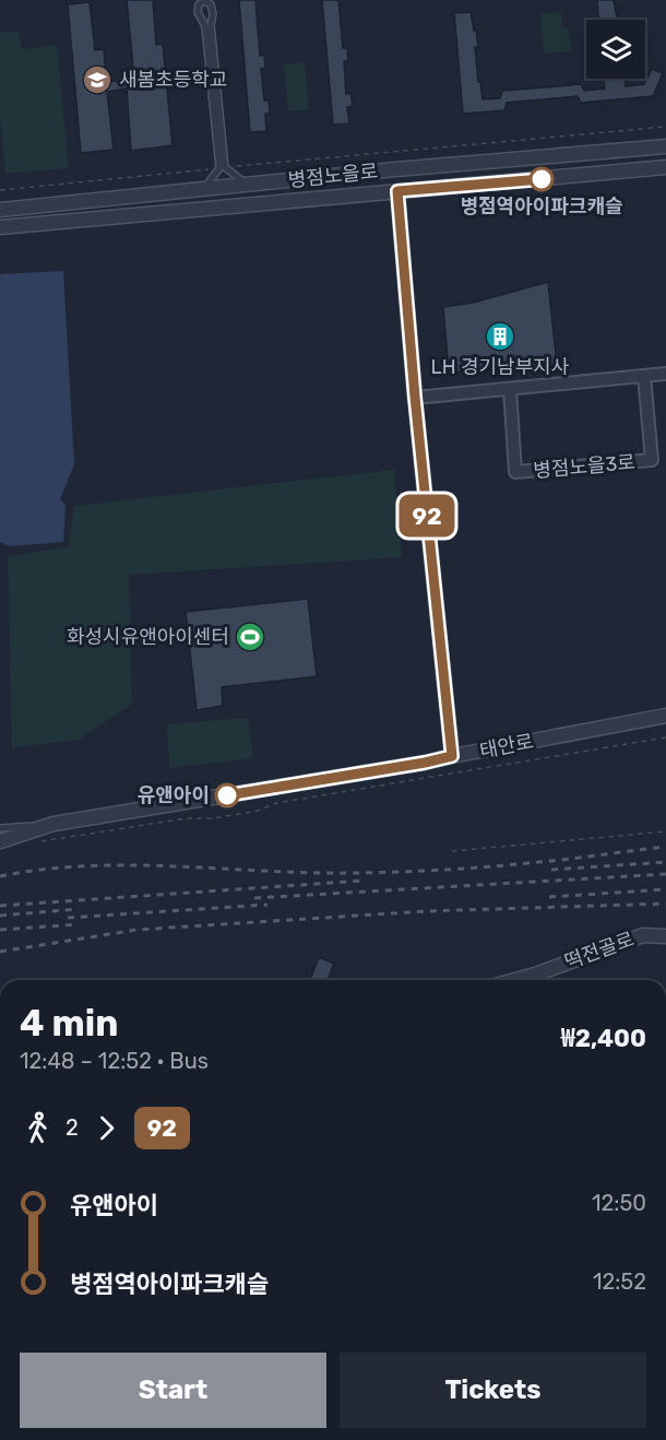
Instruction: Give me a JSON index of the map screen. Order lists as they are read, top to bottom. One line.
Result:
{"streets":{"street":["병점노을로","병점노을3로","태안로","떡전골로"]},"places":{"school or university":["새봄초등학교"],"other":["병점역아이파크캐슬","유앤아이"],"building":["LH 경기남부지사"],"sports":["화성시유앤아이센터"]},"lines":["bus line 92"],"page":{"on_map":"92","heading":["4 min","12:48 – 12:52 · Bus","₩2,400"],"legs":["2","92"],"list":[{"name":"유앤아이","value":"12:50"},{"name":"병점역아이파크캐슬","value":"12:52"}],"buttons":["Start","Tickets"]}}
